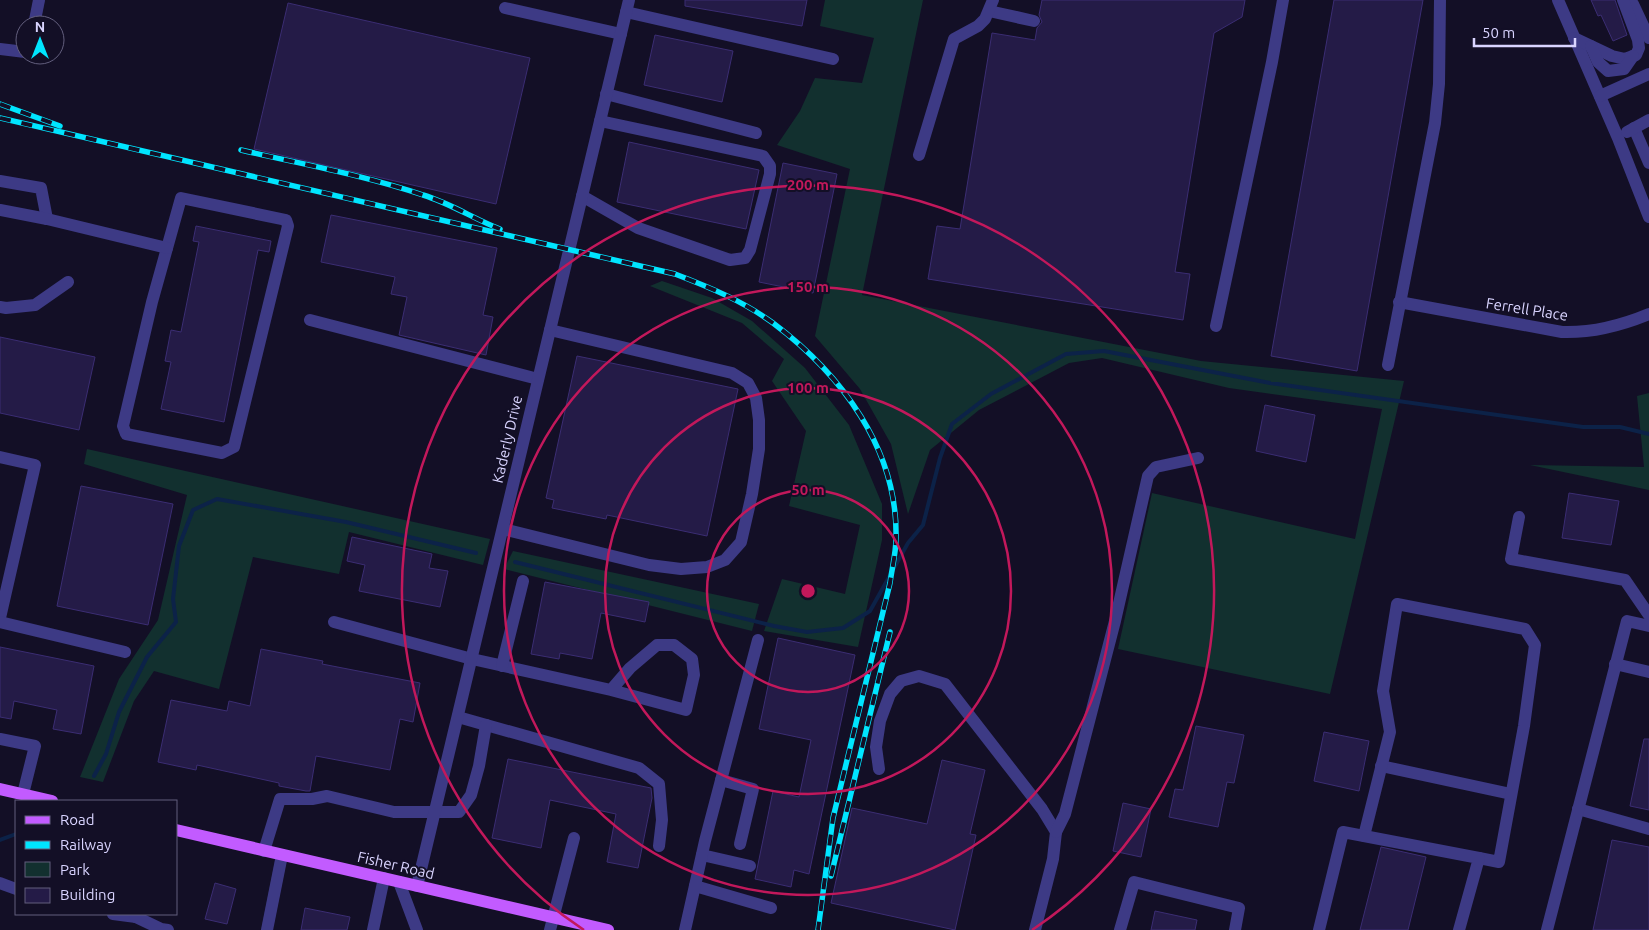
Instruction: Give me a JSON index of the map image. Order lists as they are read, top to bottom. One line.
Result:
{"streets":{"main road":["Fisher Road"],"street":["Ferrell Place","Kaderly Drive"]},"crossings":[["Kaderly Drive","Fisher Road"]],"legend":["Road","Railway","Park","Building"],"scale_bar":"50 m","north":"top","rings":["200 m","150 m","100 m","50 m"]}
